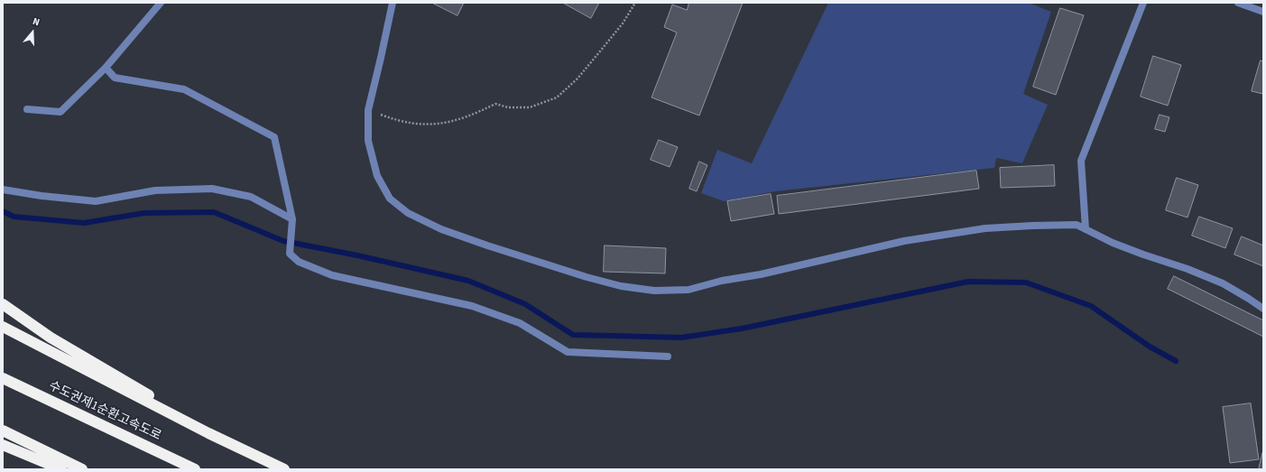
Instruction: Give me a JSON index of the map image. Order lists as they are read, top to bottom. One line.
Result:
{"streets":{"highway":["수도권제1순환고속도로"]},"north":"top"}
